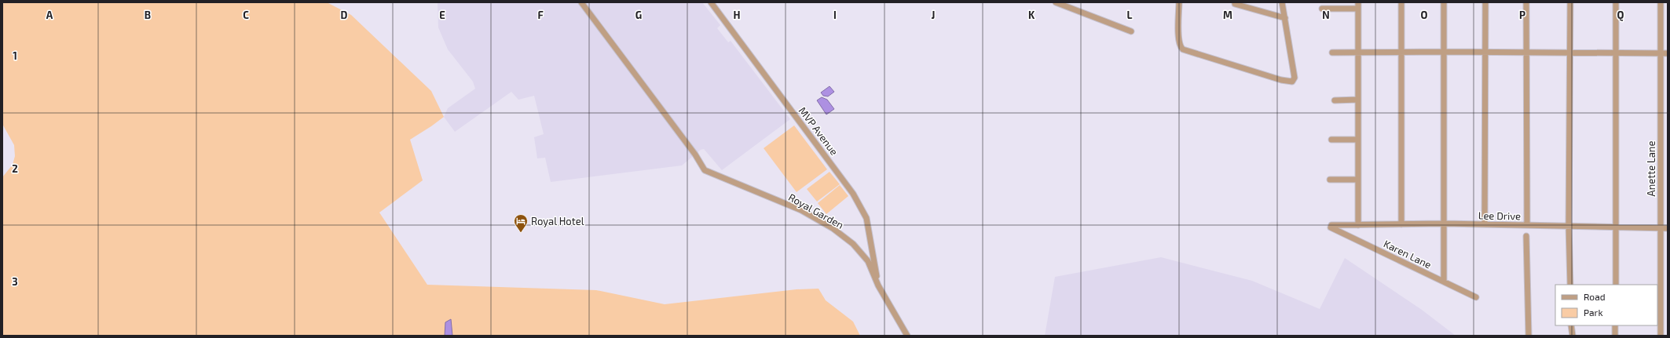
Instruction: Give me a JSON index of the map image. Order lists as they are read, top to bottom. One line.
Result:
{"streets":{"street":["MVP Avenue","Anette Lane","Royal Garden","Lee Drive","Karen Lane"]},"crossings":[["MVP Avenue","Royal Garden"],["Anette Lane","Lee Drive"],["Lee Drive","Karen Lane"]],"places":{"hotel":["Royal Hotel"]},"legend":["Road","Park"],"grid":{"columns":["A","B","C","D","E","F","G","H","I","J","K","L","M","N","O","P","Q"],"rows":["1","2","3"]}}
